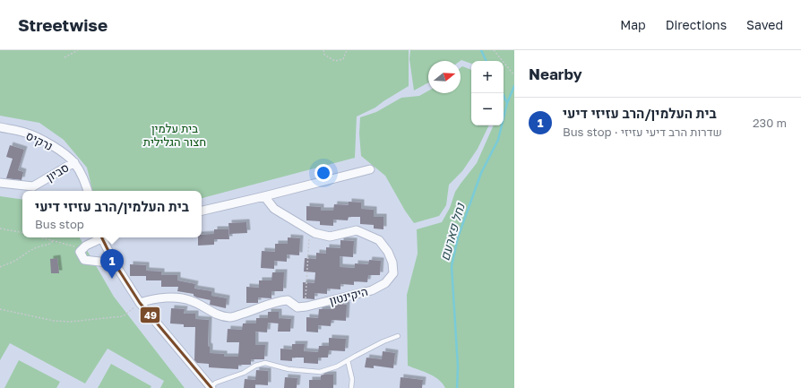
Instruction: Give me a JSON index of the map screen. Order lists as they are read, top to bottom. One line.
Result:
{"streets":{"street":["נרקיס","סביון","היקינטון"]},"crossings":[["נרקיס","סביון"]],"water":["נחל פארעם"],"parks":["בית עלמין חצור הגלילית"],"lines":["transit line 49"],"north":"right","page":{"header":"Streetwise","nav":["Map","Directions","Saved"],"heading":"Nearby","map_buttons":["+","−"],"list":[{"mark":"1","name":"בית העלמין/הרב עזיזי דיעי","note":"Bus stop · שדרות הרב דיעי עזיזי","value":"230 m"}],"popup":["בית העלמין/הרב עזיזי דיעי","Bus stop"],"pins":"1"}}
